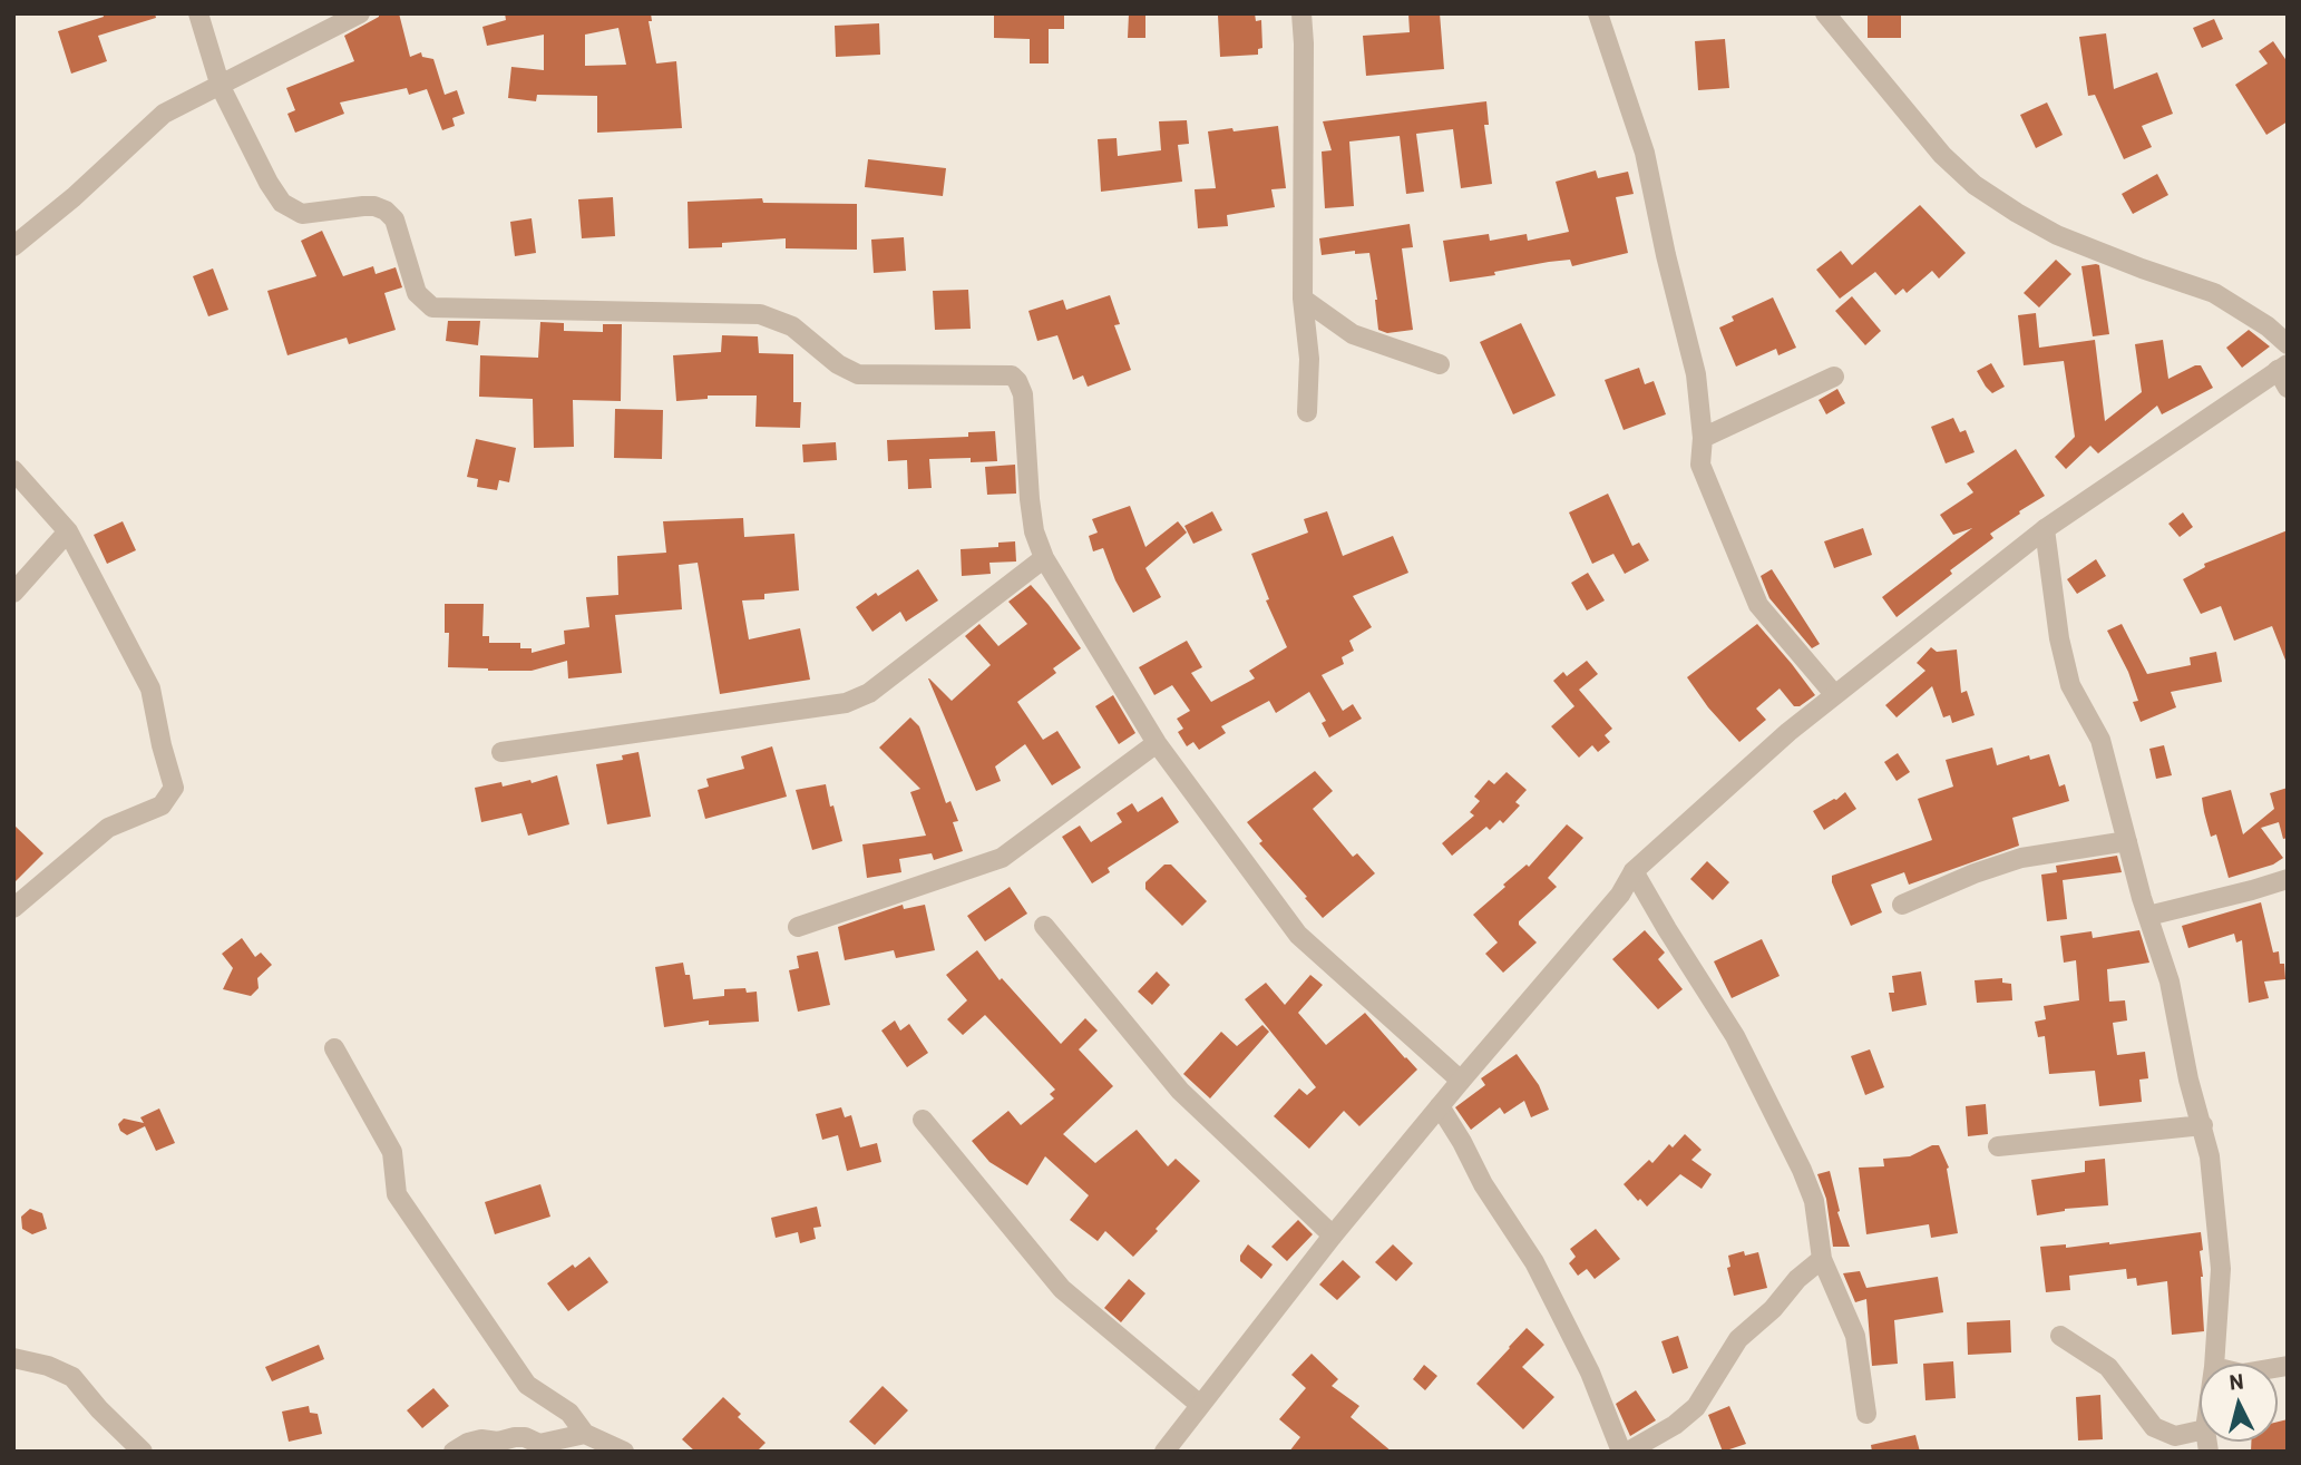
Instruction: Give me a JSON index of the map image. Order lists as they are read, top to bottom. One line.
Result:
{"north":"top"}
